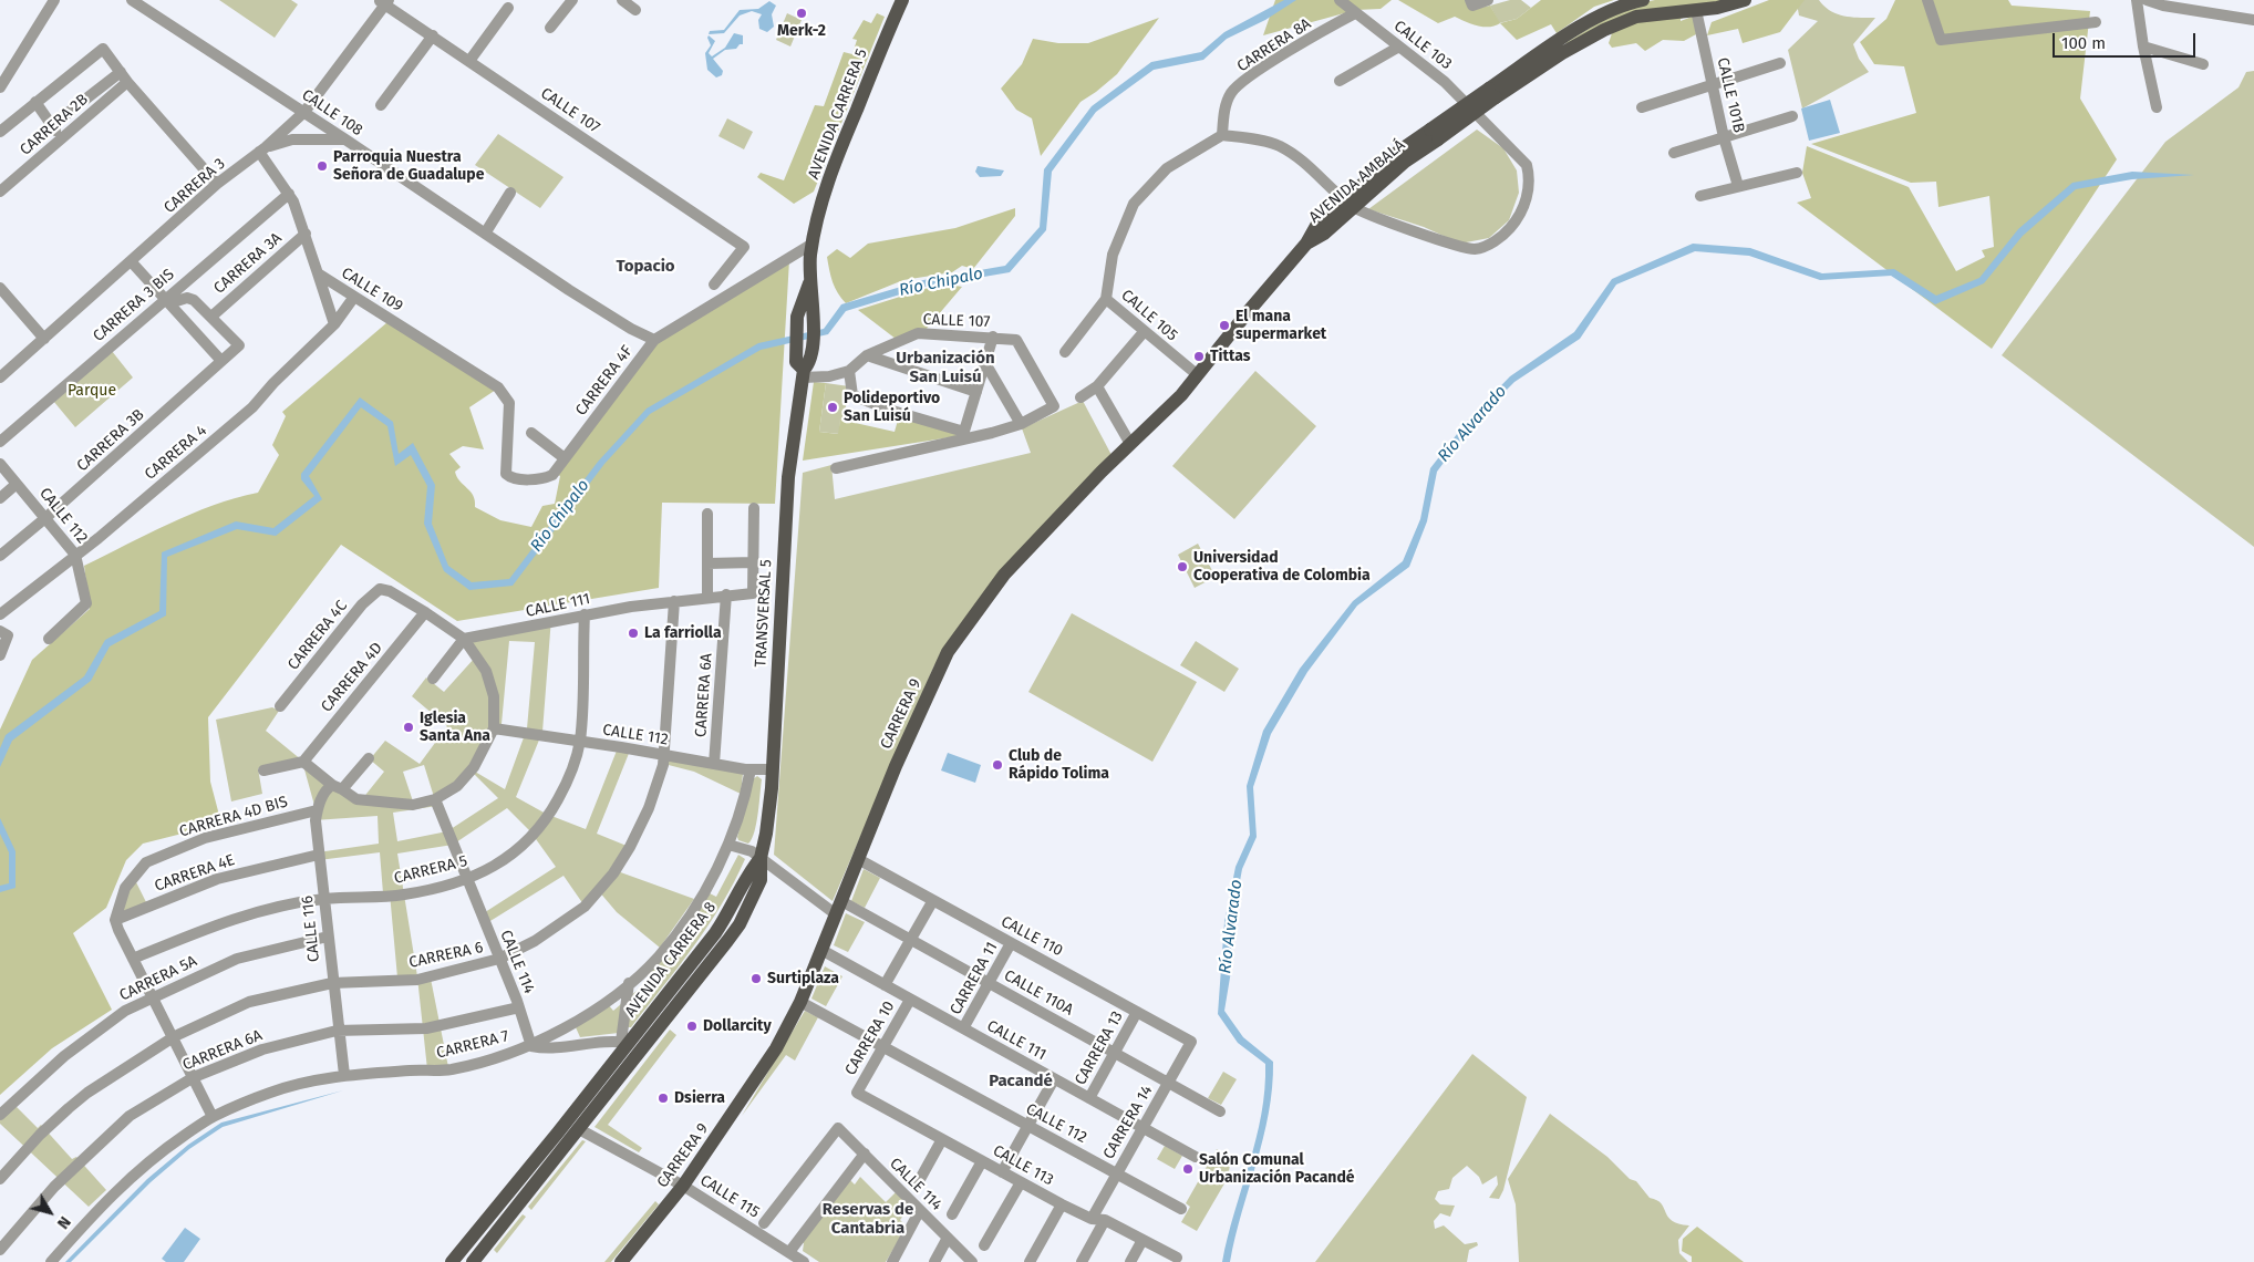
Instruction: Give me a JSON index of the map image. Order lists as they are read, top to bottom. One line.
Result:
{"streets":{"main road":["AVENIDA CARRERA 5","AVENIDA AMBALÁ","TRANSVERSAL 5","CARRERA 9","AVENIDA CARRERA 8"],"street":["CARRERA 8A","CALLE 103","CALLE 101B","CALLE 107","CALLE 108","CARRERA 2B","CARRERA 3","CARRERA 3A","CALLE 109","CARRERA 3 BIS","CALLE 105","CARRERA 4F","CARRERA 3B","CARRERA 4","CALLE 112","CALLE 111","CARRERA 4C","CARRERA 4D","CARRERA 6A","CARRERA 4D BIS","CARRERA 5","CARRERA 4E","CALLE 116","CALLE 110","CARRERA 6","CALLE 114","CARRERA 5A","CARRERA 11","CALLE 110A","CARRERA 10","CARRERA 7","CARRERA 13","CARRERA 14","CALLE 113","CALLE 115"]},"crossings":[["CARRERA 8A","CALLE 103"],["CALLE 103","AVENIDA AMBALÁ"],["CALLE 101B","AVENIDA AMBALÁ"],["CALLE 107","CARRERA 3"],["CALLE 108","CARRERA 3"],["CALLE 108","CARRERA 4F"],["AVENIDA CARRERA 5","CARRERA 4F"],["AVENIDA CARRERA 5","TRANSVERSAL 5"],["AVENIDA AMBALÁ","CARRERA 9"],["CARRERA 3","CALLE 109"],["CARRERA 3A","CALLE 109"],["CARRERA 3A","CARRERA 3B"],["CALLE 109","CARRERA 3 BIS"],["CALLE 109","CARRERA 4F"],["CALLE 109","CARRERA 4"],["CALLE 105","CARRERA 9"],["CARRERA 4F","TRANSVERSAL 5"],["CARRERA 3B","CALLE 112"],["CARRERA 4","CALLE 112"],["CALLE 112","TRANSVERSAL 5"],["CALLE 112","CARRERA 6A"],["CALLE 112","CARRERA 9"],["CALLE 112","CARRERA 5"],["CALLE 112","CARRERA 6"],["CALLE 112","CARRERA 10"],["CALLE 112","CARRERA 7"],["CALLE 112","CARRERA 14"],["CALLE 111","CARRERA 6A"],["CALLE 111","CARRERA 9"],["CALLE 111","CARRERA 5"],["CALLE 111","CARRERA 6"],["CALLE 111","CARRERA 11"],["CALLE 111","CARRERA 10"],["CALLE 111","CARRERA 13"],["CALLE 111","CARRERA 14"],["TRANSVERSAL 5","AVENIDA CARRERA 8"],["CARRERA 4C","CARRERA 4D"],["CARRERA 6A","CALLE 116"],["CARRERA 6A","CALLE 114"],["CARRERA 9","CALLE 110"],["CARRERA 9","CALLE 110A"],["CARRERA 9","CALLE 115"],["CARRERA 4D BIS","CARRERA 4E"],["CARRERA 4D BIS","CALLE 116"],["CARRERA 5","CALLE 116"],["CARRERA 5","CALLE 114"],["CARRERA 4E","CALLE 116"],["CALLE 116","CARRERA 6"],["CALLE 116","CARRERA 5A"],["CALLE 116","CARRERA 7"],["CALLE 110","CARRERA 11"],["CALLE 110","CARRERA 10"],["CALLE 110","CARRERA 13"],["CALLE 110","CARRERA 14"],["CARRERA 6","CALLE 114"],["CALLE 114","CARRERA 7"],["CARRERA 11","CALLE 110A"],["CALLE 110A","CARRERA 10"],["CALLE 110A","CARRERA 13"],["CALLE 110A","CARRERA 14"],["CARRERA 10","CALLE 113"],["CARRERA 14","CALLE 113"]],"districts":["Topacio","Urbanización San Luisú","Pacandé","Reservas de Cantabria"],"water":["Río Chipalo","Río Alvarado"],"parks":["Parque"],"places":["Merk-2","Parroquia Nuestra Señora de Guadalupe","El mana supermarket","Tittas","Polideportivo San Luisú","Universidad Cooperativa de Colombia","La farriolla","Iglesia Santa Ana","Club de Rápido Tolima","Surtiplaza","Dollarcity","Dsierra","Salón Comunal Urbanización Pacandé"],"scale_bar":"100 m","north":"bottom right"}
